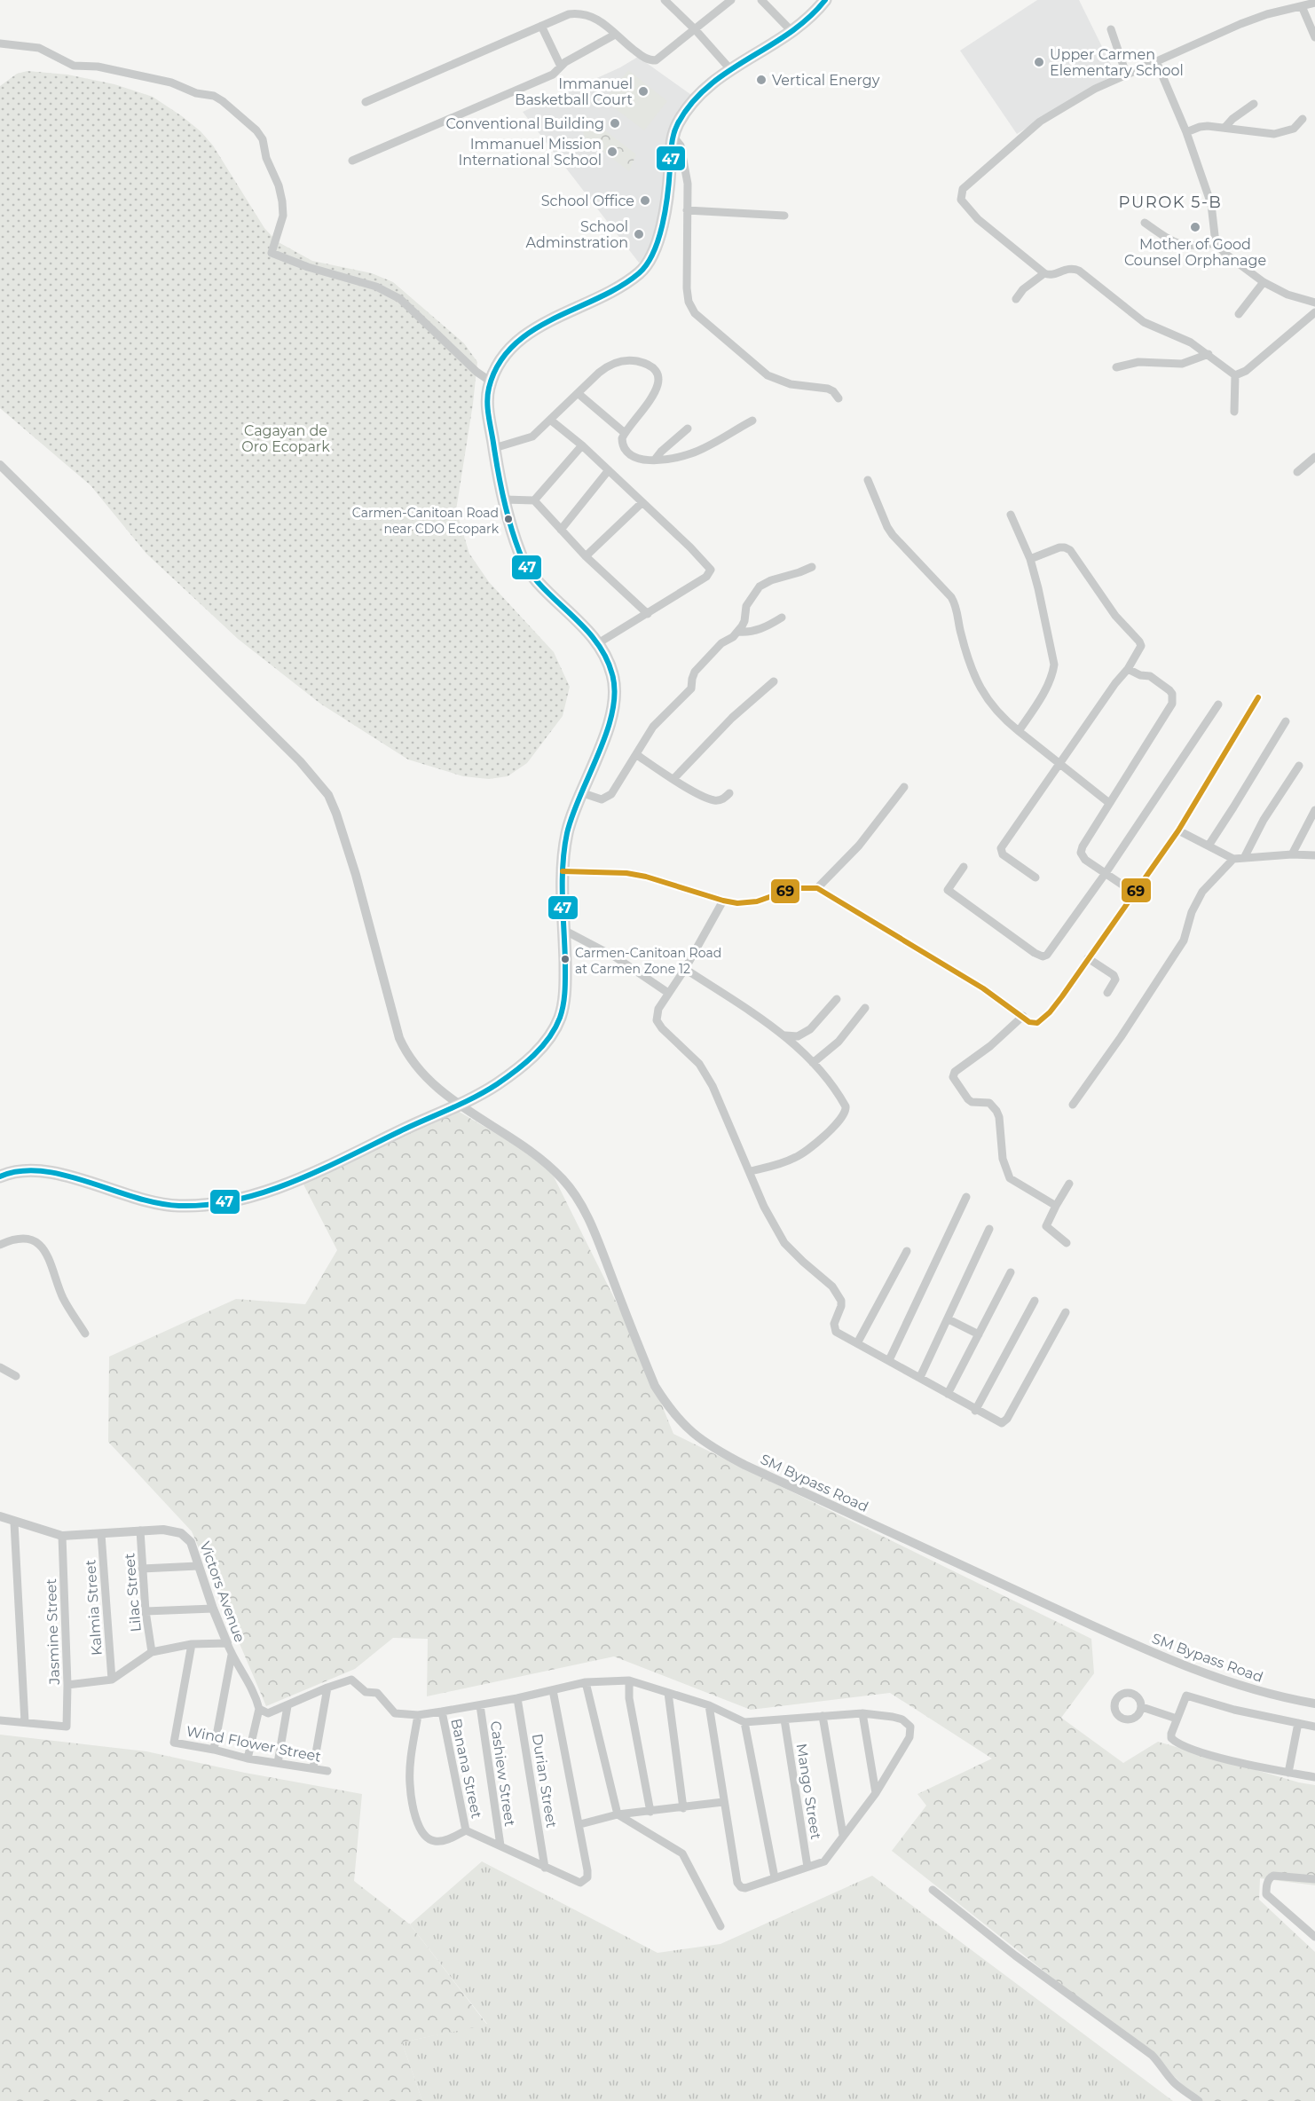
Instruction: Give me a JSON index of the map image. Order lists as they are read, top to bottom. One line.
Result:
{"streets":{"street":["SM Bypass Road","Victors Avenue","Lilac Street","Kalmia Street","Jasmine Street","Wind Flower Street","Banana Street","Cashiew Street","Durian Street","Mango Street"]},"crossings":[["Victors Avenue","Lilac Street"],["Victors Avenue","Kalmia Street"],["Victors Avenue","Jasmine Street"]],"districts":["PUROK 5-B"],"parks":["Cagayan de Oro Ecopark"],"places":["Upper Carmen Elementary School","Vertical Energy","Immanuel Basketball Court","Conventional Building","Immanuel Mission International School","School Office","Mother of Good Counsel Orphanage","School Adminstration","Carmen-Canitoan Road near CDO Ecopark","Carmen-Canitoan Road at Carmen Zone 12"],"lines":["transit line 47","transit line 69"]}
